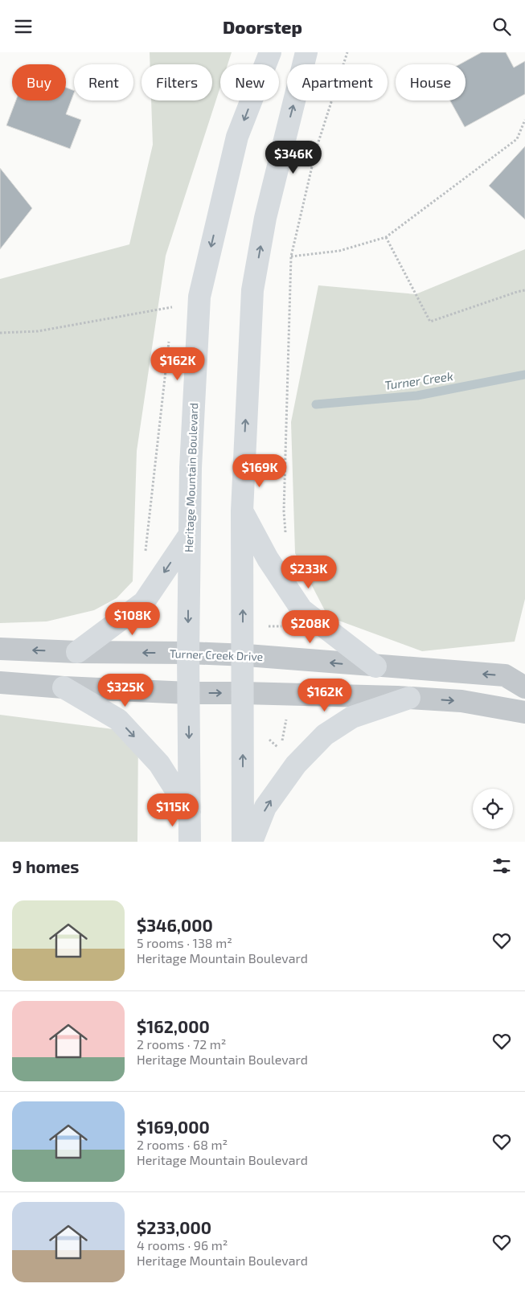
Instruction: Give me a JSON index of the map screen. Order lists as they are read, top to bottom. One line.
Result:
{"streets":{"main road":["Heritage Mountain Boulevard"],"street":["Turner Creek Drive"]},"crossings":[["Heritage Mountain Boulevard","Turner Creek Drive"]],"water":["Turner Creek"],"page":{"header":"Doorstep","chip":["Buy","Rent","Filters","New","Apartment","House"],"price":["$346K","$162K","$169K","$233K","$108K","$208K","$325K","$162K","$115K"],"heading":"9 homes","list":[{"name":"$346,000","note":"5 rooms · 138 m² · Heritage Mountain Boulevard"},{"name":"$162,000","note":"2 rooms · 72 m² · Heritage Mountain Boulevard"},{"name":"$169,000","note":"2 rooms · 68 m² · Heritage Mountain Boulevard"},{"name":"$233,000","note":"4 rooms · 96 m² · Heritage Mountain Boulevard"}]}}
